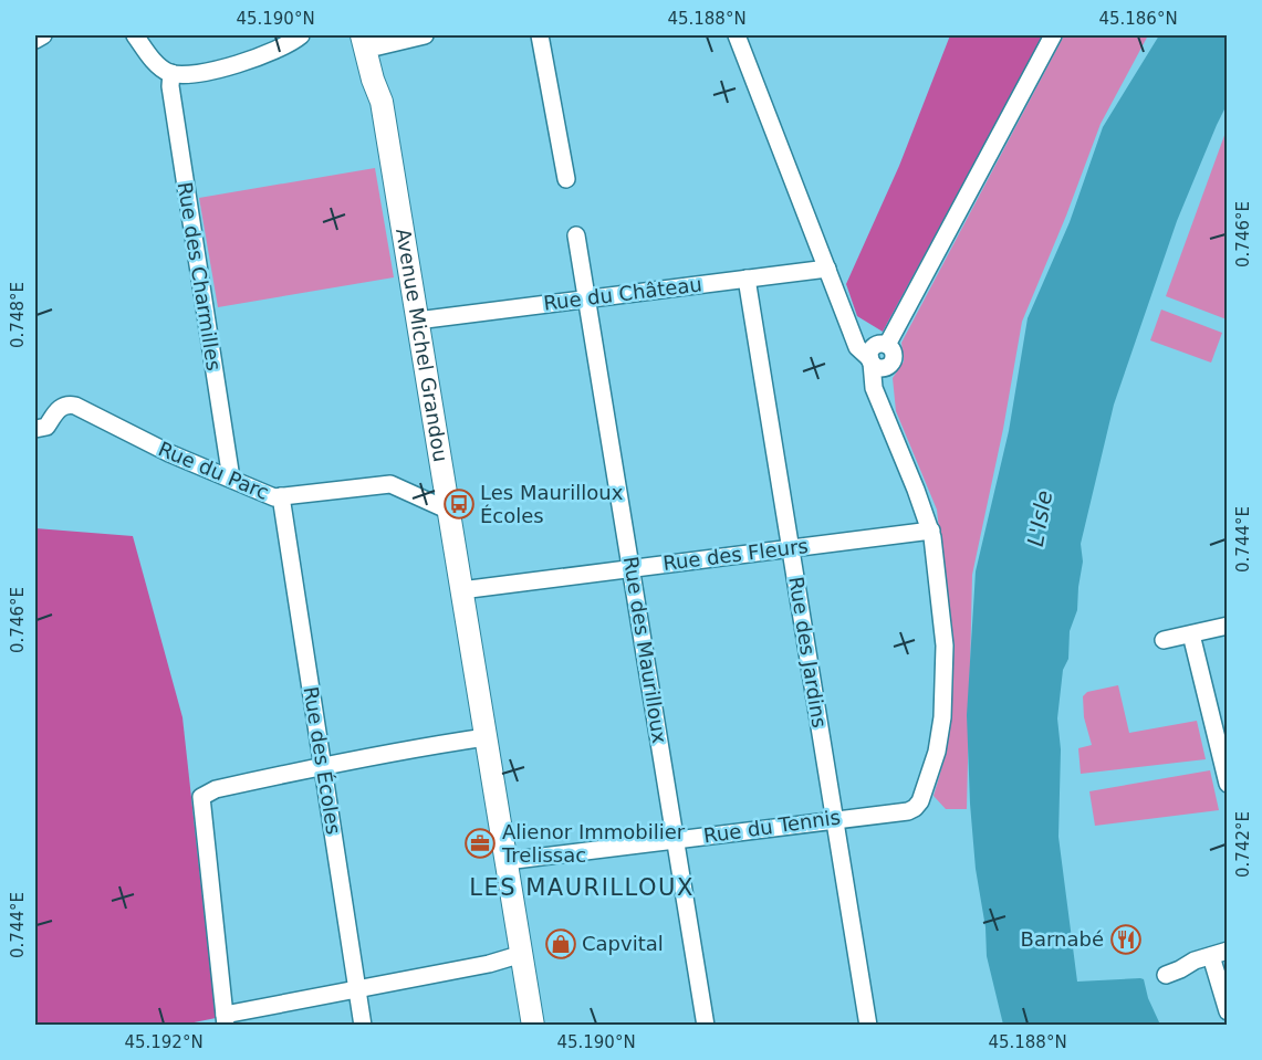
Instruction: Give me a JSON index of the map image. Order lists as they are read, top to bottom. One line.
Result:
{"streets":{"main road":["Avenue Michel Grandou"],"street":["Rue des Charmilles","Rue du Château","Rue du Parc","Rue des Fleurs","Rue des Maurilloux","Rue des Jardins","Rue des Écoles","Rue du Tennis"]},"crossings":[["Rue des Charmilles","Rue du Parc"],["Rue du Château","Avenue Michel Grandou"],["Rue du Château","Rue des Maurilloux"],["Rue du Château","Rue des Jardins"],["Avenue Michel Grandou","Rue du Parc"],["Avenue Michel Grandou","Rue des Fleurs"],["Avenue Michel Grandou","Rue du Tennis"],["Rue du Parc","Rue des Écoles"],["Rue des Fleurs","Rue des Maurilloux"],["Rue des Fleurs","Rue des Jardins"],["Rue des Fleurs","Rue du Tennis"],["Rue des Maurilloux","Rue du Tennis"],["Rue des Jardins","Rue du Tennis"]],"districts":["LES MAURILLOUX"],"water":["L'Isle"],"places":{"bus stop":["Les Maurilloux Écoles"],"office":["Alienor Immobilier Trelissac"],"restaurant":["Barnabé"],"shop":["Capvital"]},"coordinates":["45.190°N","45.188°N","45.186°N","0.746°E","0.748°E","0.744°E","0.742°E","45.192°N"]}
